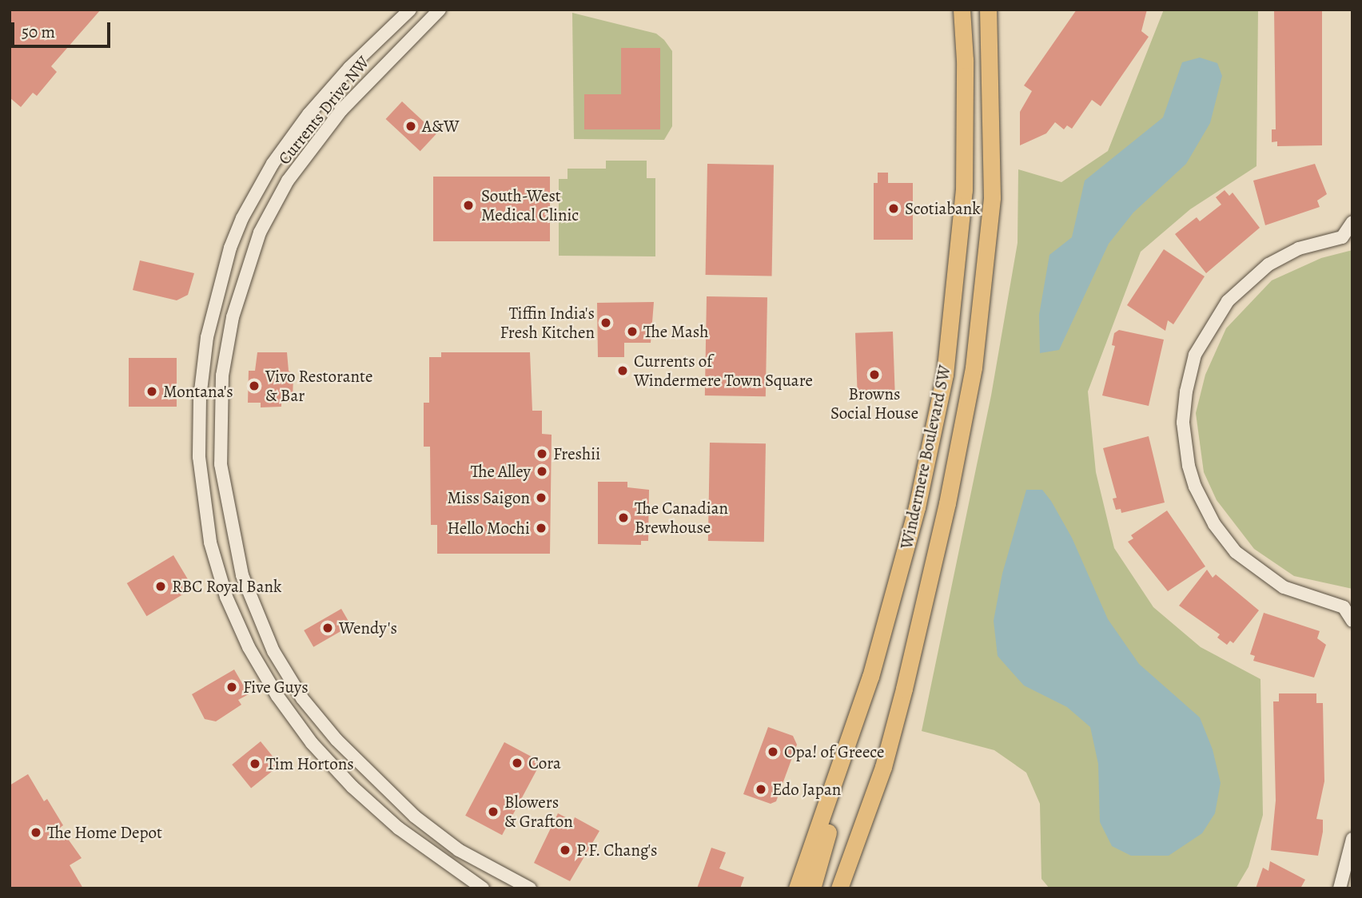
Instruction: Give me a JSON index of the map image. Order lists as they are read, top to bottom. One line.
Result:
{"streets":{"main road":["Windermere Boulevard SW"],"street":["Currents Drive NW"]},"places":["A&W","South-West Medical Clinic","Scotiabank","Tiffin India's Fresh Kitchen","The Mash","Currents of Windermere Town Square","Browns Social House","Vivo Restorante & Bar","Montana's","Freshii","The Alley","Miss Saigon","The Canadian Brewhouse","Hello Mochi","RBC Royal Bank","Wendy's","Five Guys","Opa! of Greece","Cora","Tim Hortons","Edo Japan","Blowers & Grafton","The Home Depot","P.F. Chang's"],"scale_bar":"50 m"}
